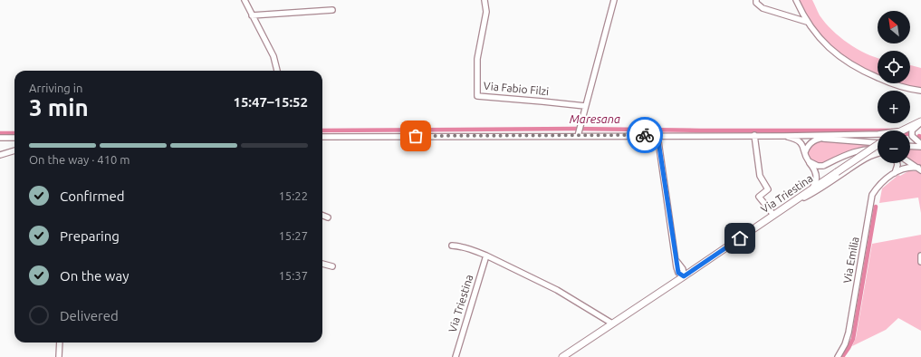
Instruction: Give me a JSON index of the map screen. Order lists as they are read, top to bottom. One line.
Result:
{"streets":{"main road":["Via Triestina"],"street":["Via Fabio Filzi","Via Emilia"]},"water":["Maresana"],"north":"top left","page":{"map_buttons":["+","−"],"heading":["3 min","Arriving in","15:47–15:52"],"bar":"On the way · 410 m","list":[["Confirmed","15:22"],["Preparing","15:27"],["On the way","15:37"],"Delivered"]}}
